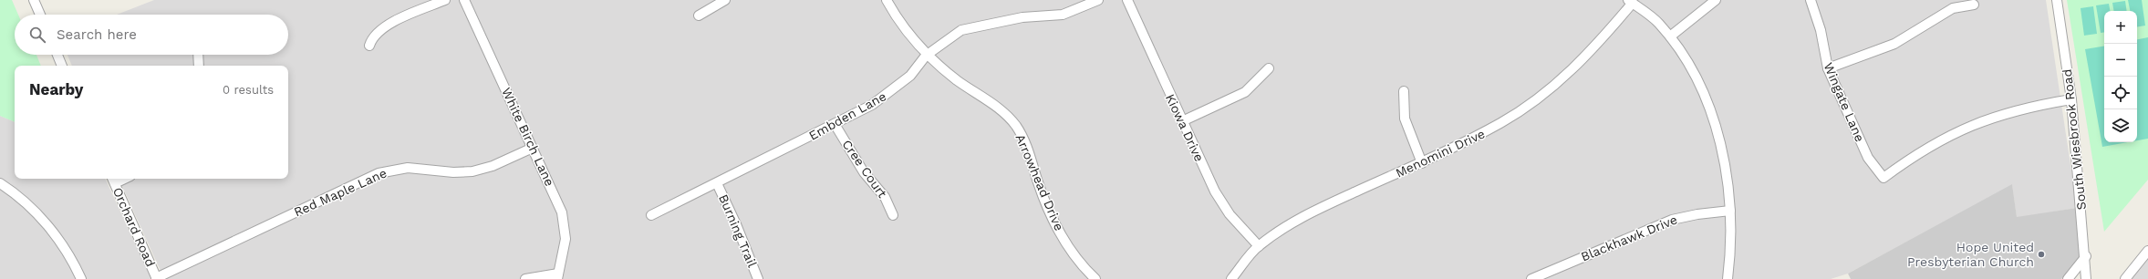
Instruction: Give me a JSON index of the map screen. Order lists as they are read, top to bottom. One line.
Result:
{"streets":{"street":["Wingate Lane","Embden Lane","Kiowa Drive","White Birch Lane","South Wiesbrook Road","Menomini Drive","Cree Court","Arrowhead Drive","Red Maple Lane","Orchard Road","Burning Trail","Blackhawk Drive"]},"crossings":[["Wingate Lane","South Wiesbrook Road"],["Embden Lane","Cree Court"],["Embden Lane","Arrowhead Drive"],["Embden Lane","Burning Trail"],["Kiowa Drive","Menomini Drive"],["White Birch Lane","Red Maple Lane"],["Red Maple Lane","Orchard Road"]],"places":["Hope United Presbyterian Church"],"page":{"map_buttons":["+","−"],"search":"Search here","heading":["Nearby","0 results"]}}
